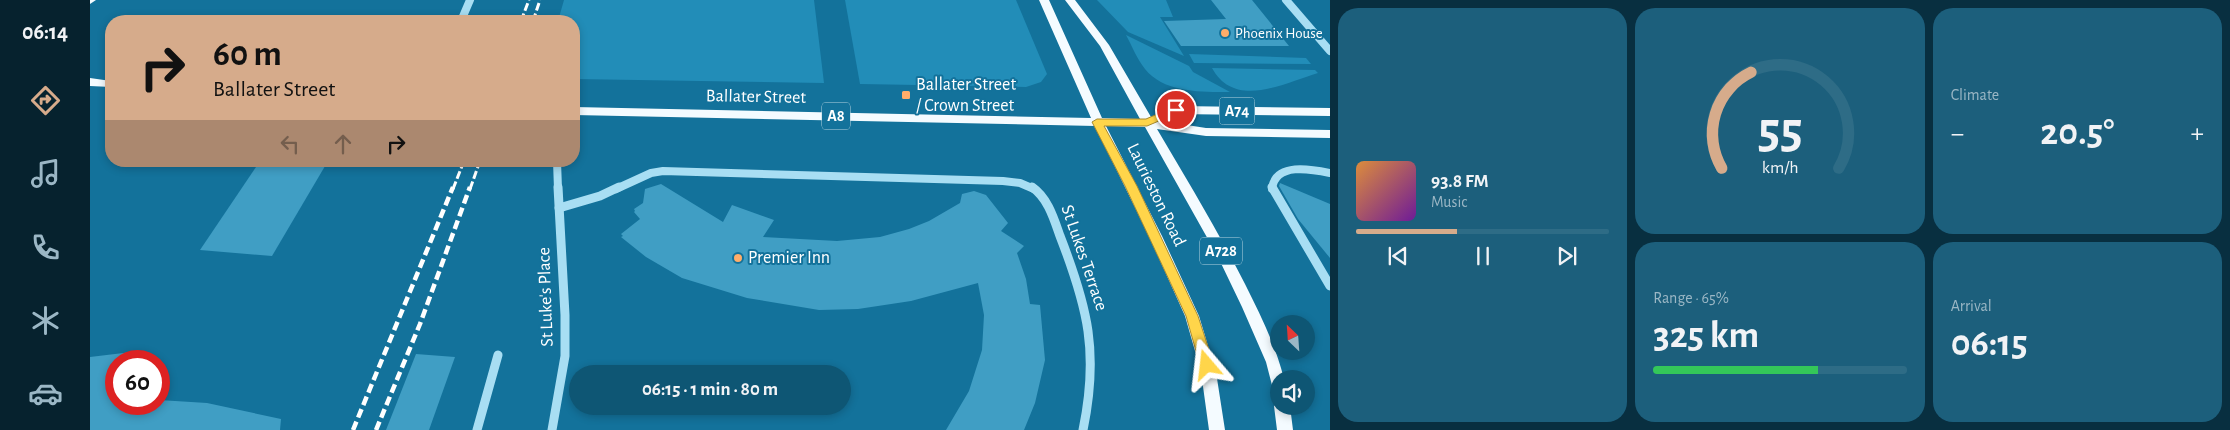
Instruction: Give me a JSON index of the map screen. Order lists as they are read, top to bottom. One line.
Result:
{"streets":{"main road":["Ballater Street","A74","A8","Laurieston Road","A728"],"street":["St Lukes Terrace","St Luke's Place"]},"crossings":[["Ballater Street","Laurieston Road"],["St Lukes Terrace","St Luke's Place"]],"places":{"other":["Phoenix House","Premier Inn"],"transit":["Ballater Street / Crown Street"]},"north":"top left","page":{"tabs":"06:14","tile":["Climate",["Range · 65%","325 km"],["Arrival","06:15"]],"turn":["60 m","Ballater Street"],"heat":["−","20.5°","+"],"song":["93.8 FM","Music"],"limit":"60","trip":"06:15 · 1 min · 80 m","gauge":["55","km/h"]}}
